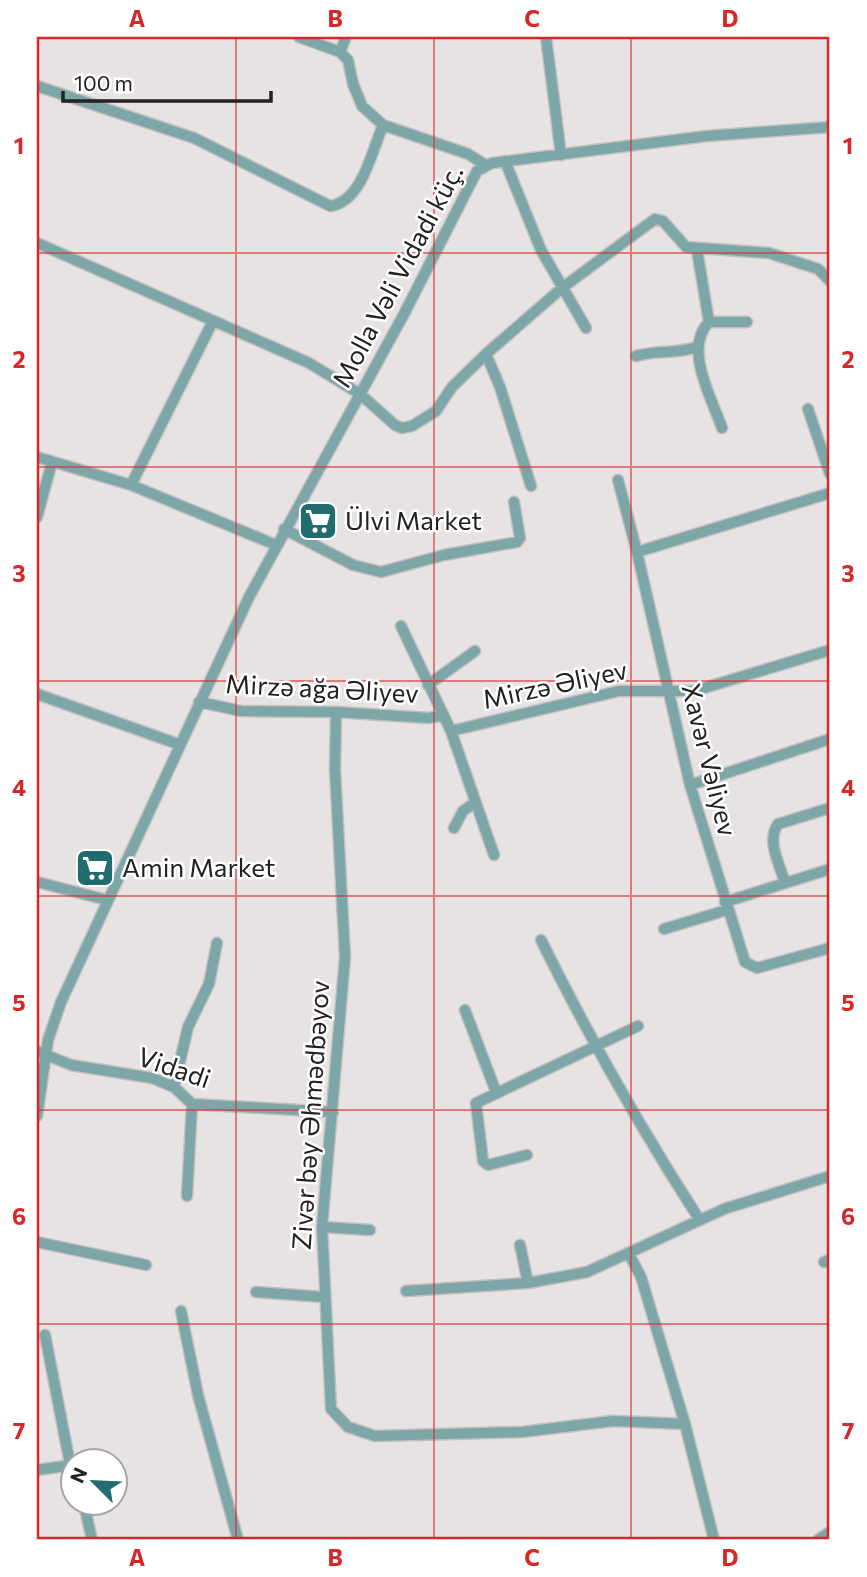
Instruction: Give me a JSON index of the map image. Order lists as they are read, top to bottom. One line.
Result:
{"streets":{"street":["Molla Vəli Vidadi küç.","Mirzə Əliyev","Mirzə ağa Əliyev","Xavər Vəliyev","Vidadi","Zivər bəy Əhmədbəyov"]},"crossings":[["Molla Vəli Vidadi küç.","Mirzə ağa Əliyev"],["Molla Vəli Vidadi küç.","Vidadi"],["Mirzə Əliyev","Mirzə ağa Əliyev"],["Mirzə Əliyev","Xavər Vəliyev"],["Mirzə ağa Əliyev","Zivər bəy Əhmədbəyov"],["Vidadi","Zivər bəy Əhmədbəyov"]],"places":{"supermarket":["Ülvi Market","Amin Market"]},"scale_bar":"100 m","north":"top left","grid":{"columns":["A","B","C","D"],"rows":["1","2","3","4","5","6","7"]}}
